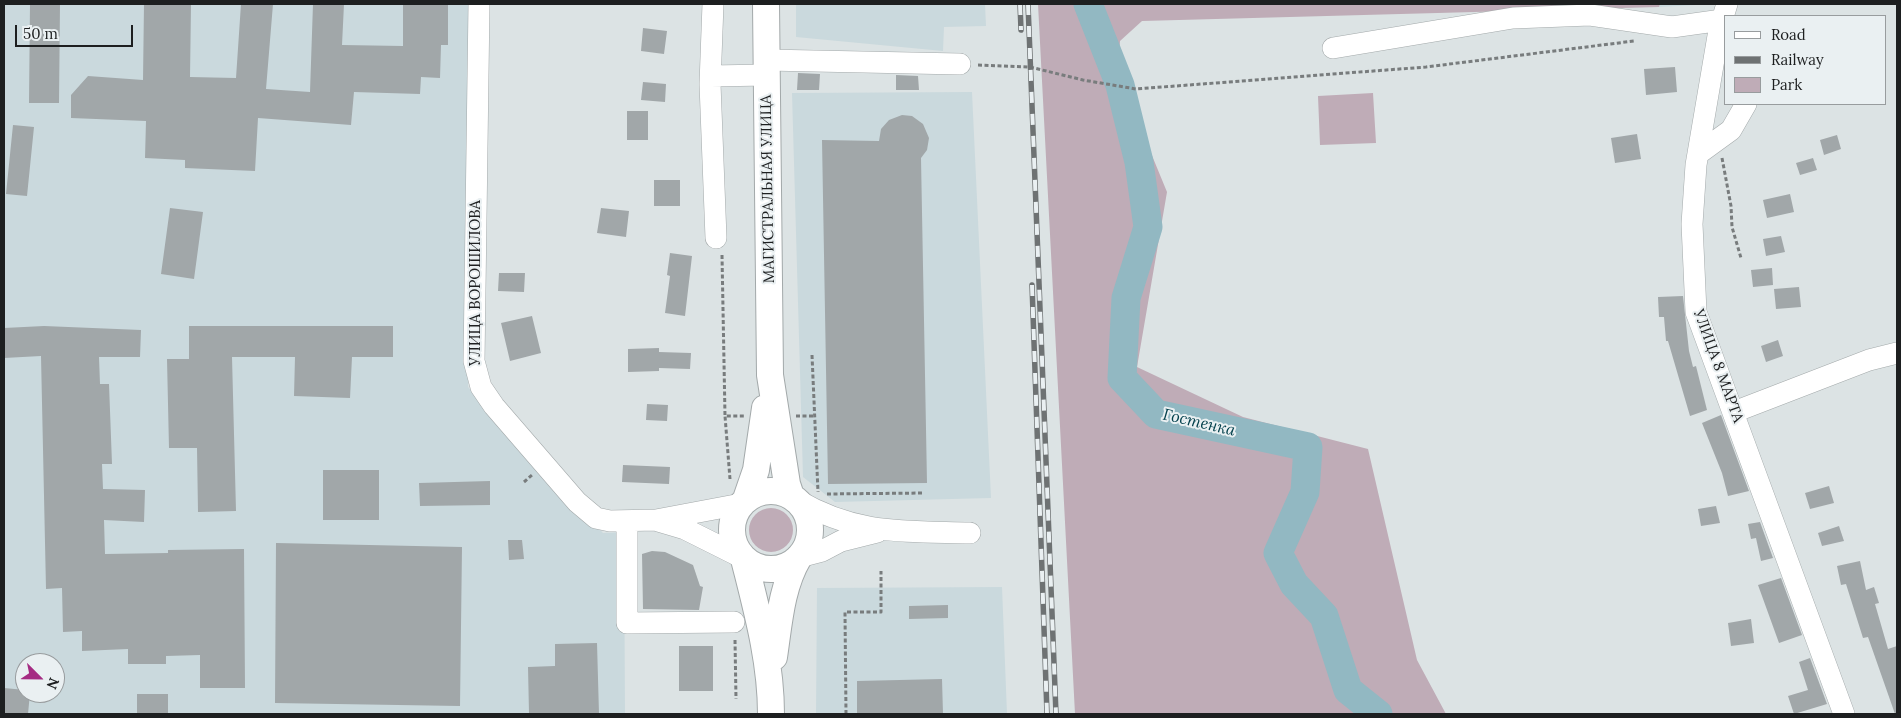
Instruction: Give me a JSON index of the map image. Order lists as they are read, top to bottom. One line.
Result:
{"streets":{"main road":["МАГИСТРАЛЬНАЯ УЛИЦА"],"street":["УЛИЦА ВОРОШИЛОВА","УЛИЦА 8 МАРТА"]},"water":["Гостенка"],"legend":["Road","Railway","Park"],"scale_bar":"50 m","north":"bottom right"}
